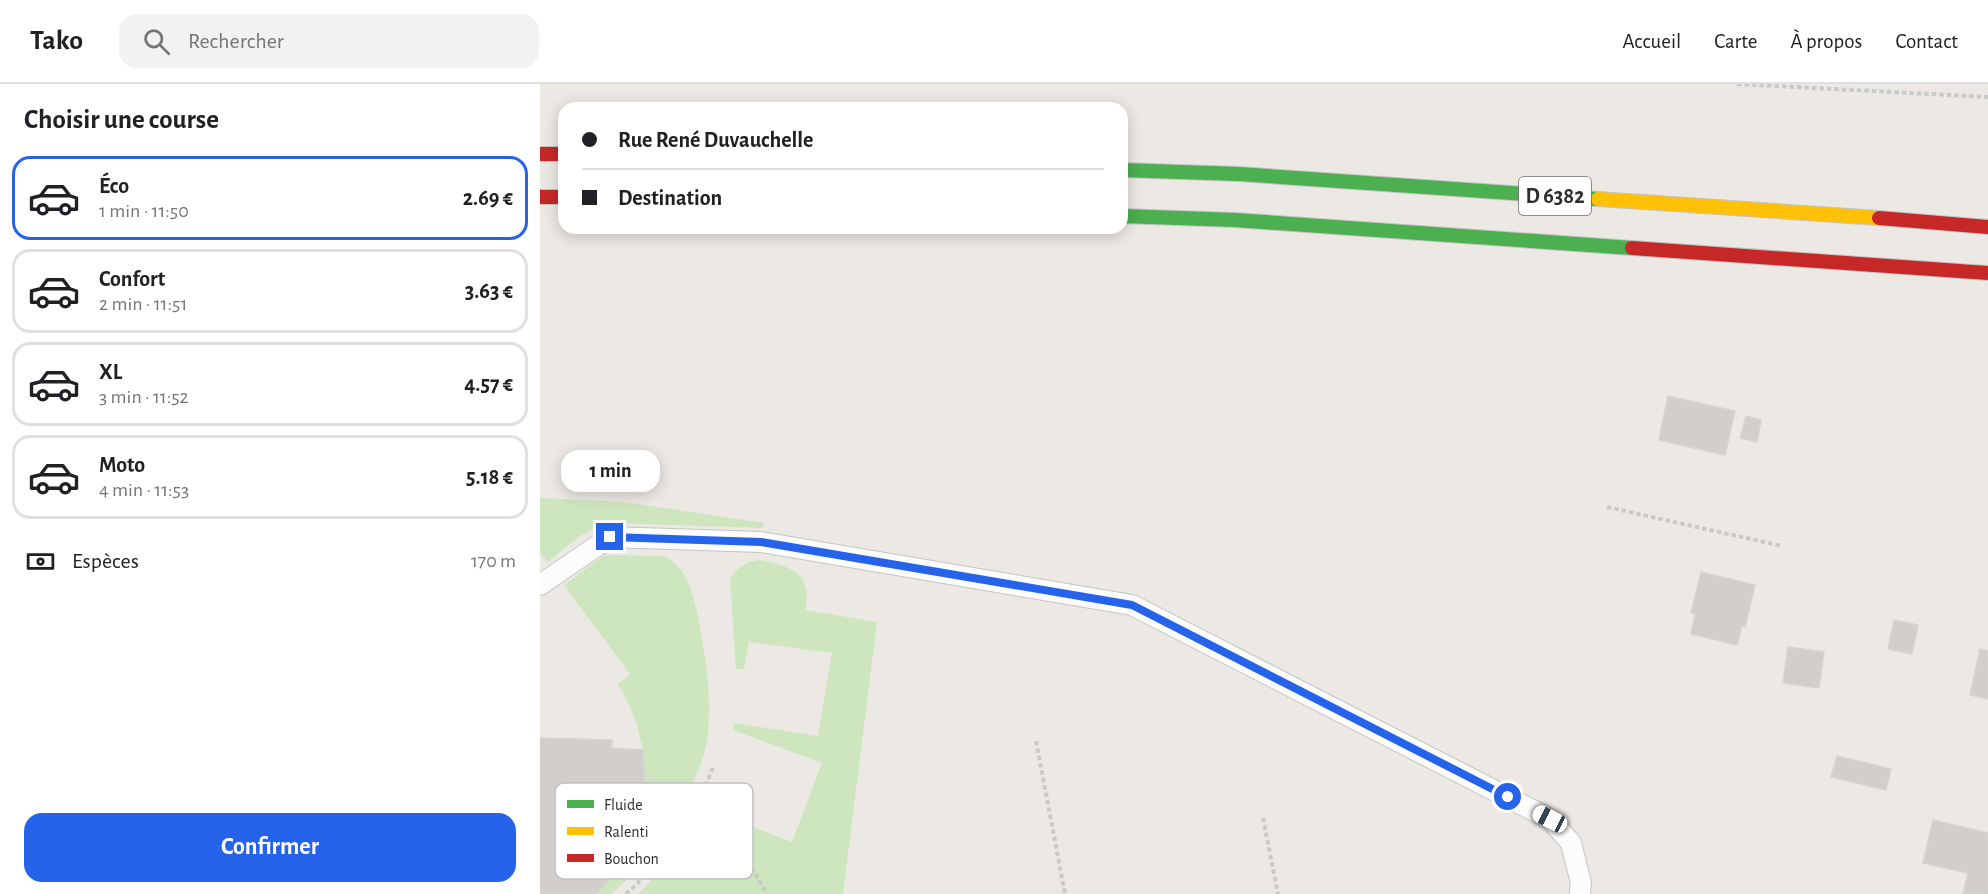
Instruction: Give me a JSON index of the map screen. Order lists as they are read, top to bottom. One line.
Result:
{"streets":{"highway":["D 6382"]},"legend":["Fluide","Ralenti","Bouchon"],"page":{"header":"Tako","search":"Rechercher","nav":["Accueil","Carte","À propos","Contact"],"heading":"Choisir une course","banner":["Rue René Duvauchelle","Destination"],"list":[{"name":"Éco","note":"1 min · 11:50","value":"2.69 €"},{"name":"Confort","note":"2 min · 11:51","value":"3.63 €"},{"name":"XL","note":"3 min · 11:52","value":"4.57 €"},{"name":"Moto","note":"4 min · 11:53","value":"5.18 €"}],"bubble":"1 min","pay":["Espèces","170 m"],"buttons":"Confirmer"}}
